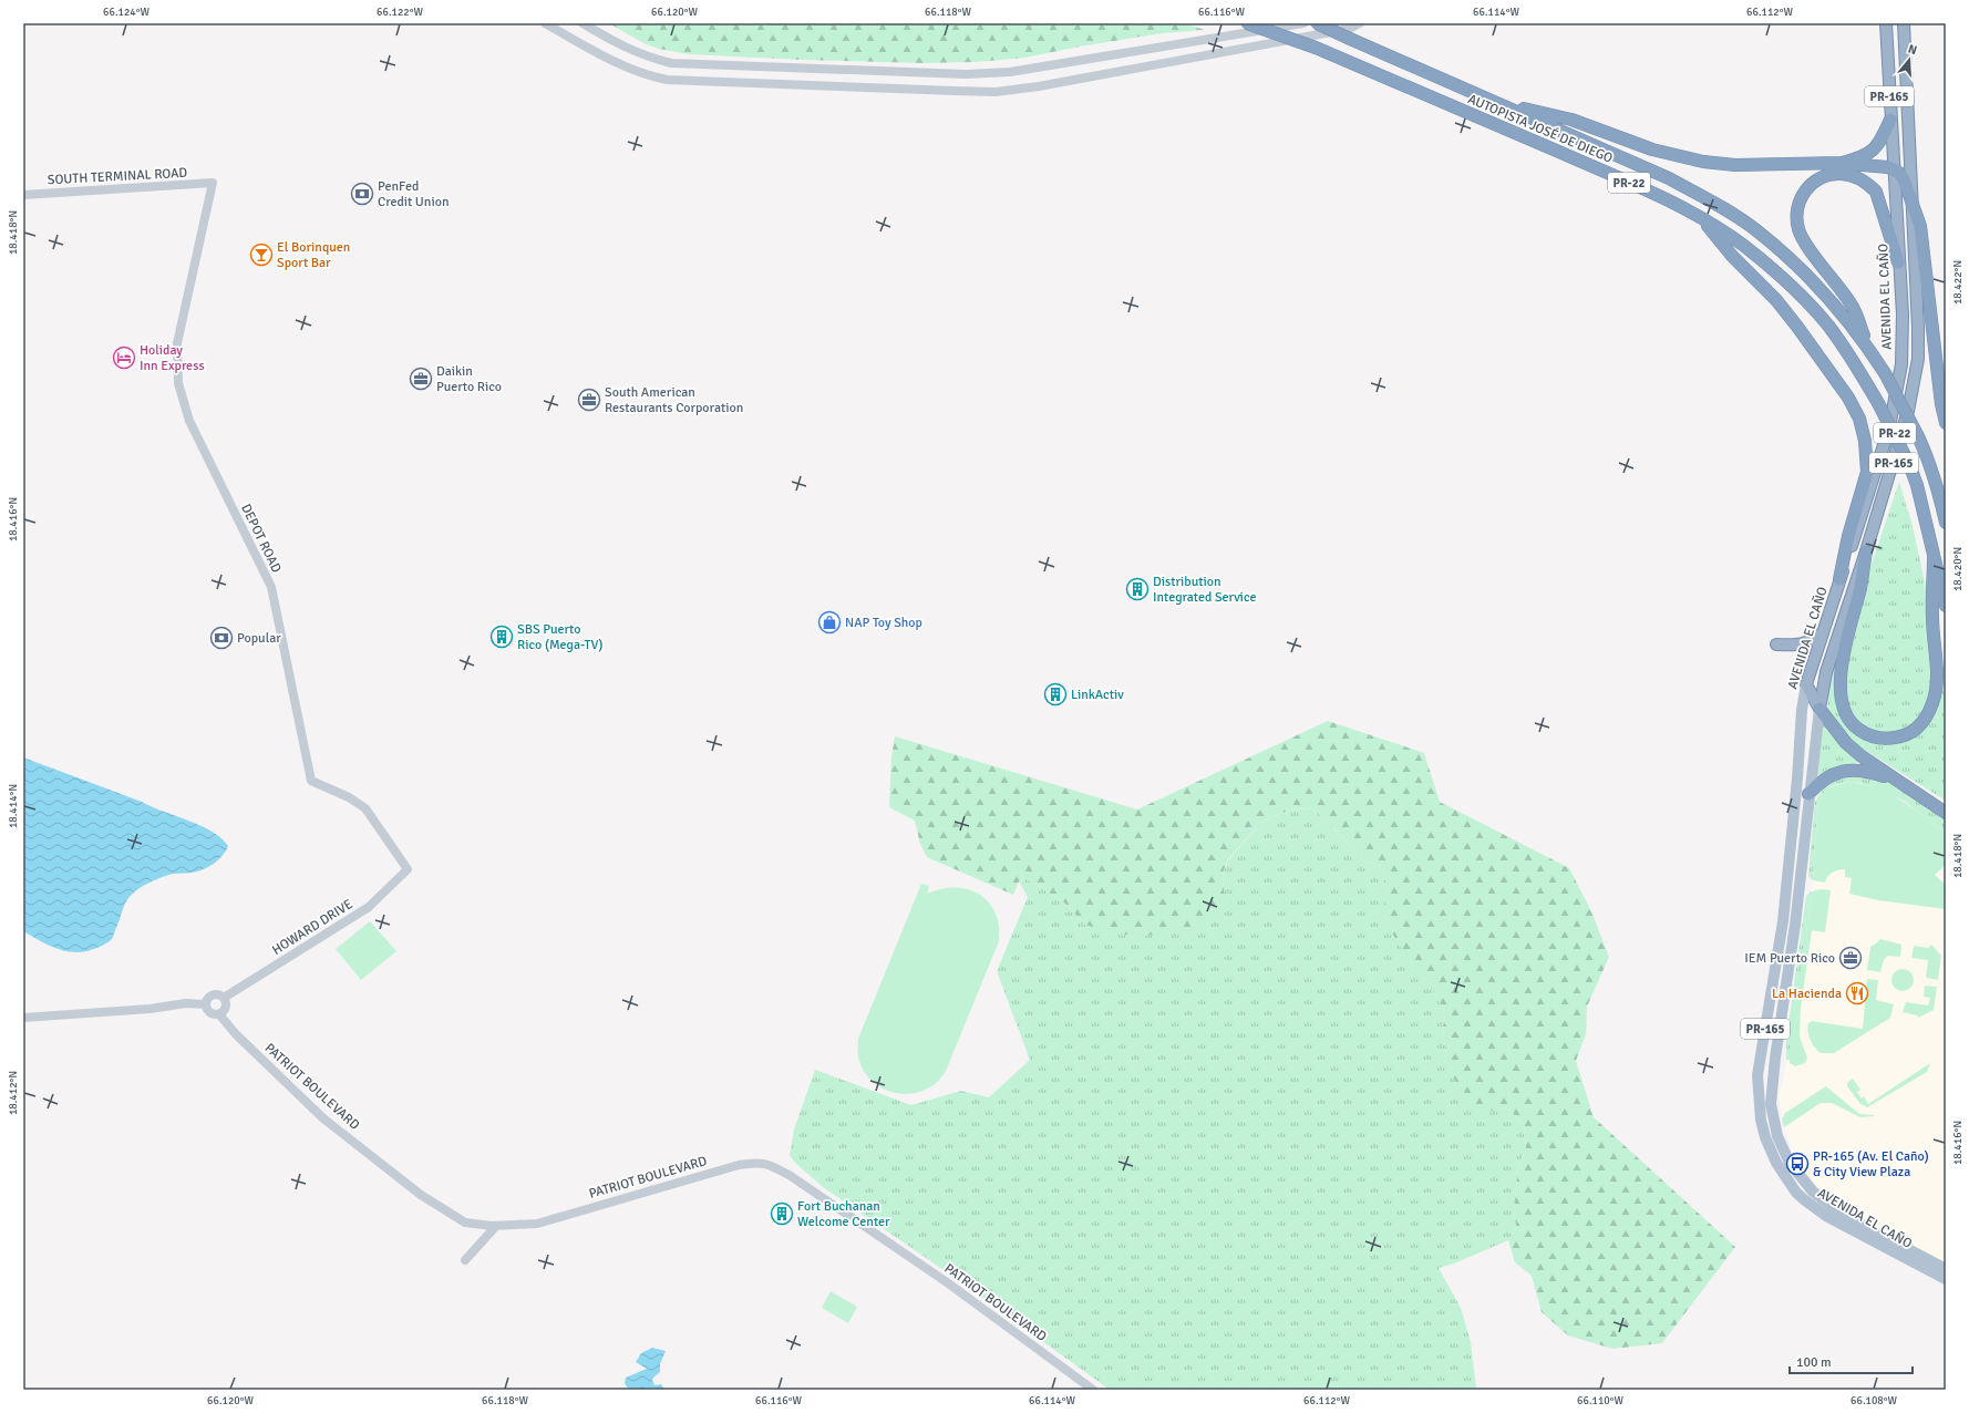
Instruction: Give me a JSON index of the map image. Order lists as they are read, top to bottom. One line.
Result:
{"streets":{"highway":["PR-165","AUTOPISTA JOSÉ DE DIEGO","PR-22","AVENIDA EL CAÑO"],"street":["SOUTH TERMINAL ROAD","DEPOT ROAD","HOWARD DRIVE","PATRIOT BOULEVARD"]},"crossings":[["SOUTH TERMINAL ROAD","DEPOT ROAD"],["DEPOT ROAD","HOWARD DRIVE"],["HOWARD DRIVE","PATRIOT BOULEVARD"]],"places":{"bank":["PenFed Credit Union","Popular"],"bar":["El Borinquen Sport Bar"],"hotel":["Holiday Inn Express"],"office":["Daikin Puerto Rico","South American Restaurants Corporation","IEM Puerto Rico"],"building":["Distribution Integrated Service","SBS Puerto Rico (Mega-TV)","LinkActiv","Fort Buchanan Welcome Center"],"shop":["NAP Toy Shop"],"restaurant":["La Hacienda"],"bus stop":["PR-165 (Av. El Caño) & City View Plaza"]},"scale_bar":"100 m","north":"top","coordinates":["66.124°W","66.122°W","66.120°W","66.118°W","66.116°W","66.114°W","66.112°W","18.418°N","18.422°N","18.416°N","18.420°N","18.414°N","18.412°N","66.110°W","66.108°W"]}
